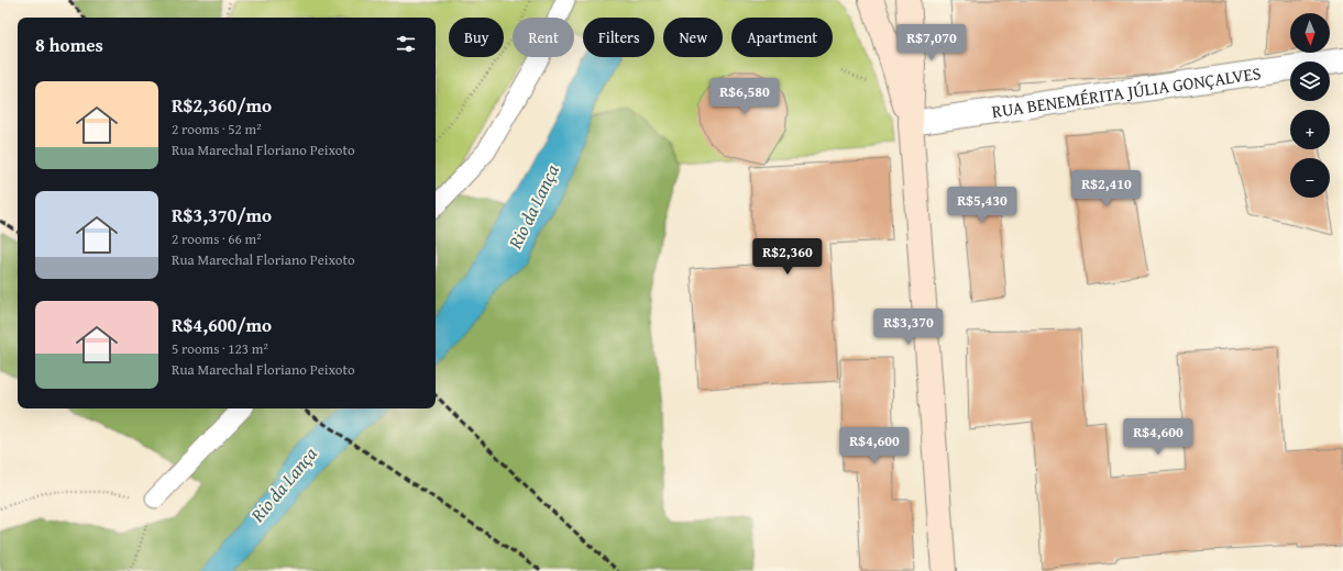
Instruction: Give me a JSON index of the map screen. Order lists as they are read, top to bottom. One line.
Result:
{"streets":{"street":["RUA BENEMÉRITA JÚLIA GONÇALVES"]},"water":["Rio da Lança"],"north":"bottom","page":{"map_buttons":["+","−"],"chip":["Buy","Rent","Filters","New","Apartment"],"heading":"8 homes","price":["R$7,070","R$6,580","R$2,410","R$5,430","R$2,360","R$3,370","R$4,600","R$4,600"],"list":[{"name":"R$2,360/mo","note":"2 rooms · 52 m² · Rua Marechal Floriano Peixoto"},{"name":"R$3,370/mo","note":"2 rooms · 66 m² · Rua Marechal Floriano Peixoto"},{"name":"R$4,600/mo","note":"5 rooms · 123 m² · Rua Marechal Floriano Peixoto"}]}}
